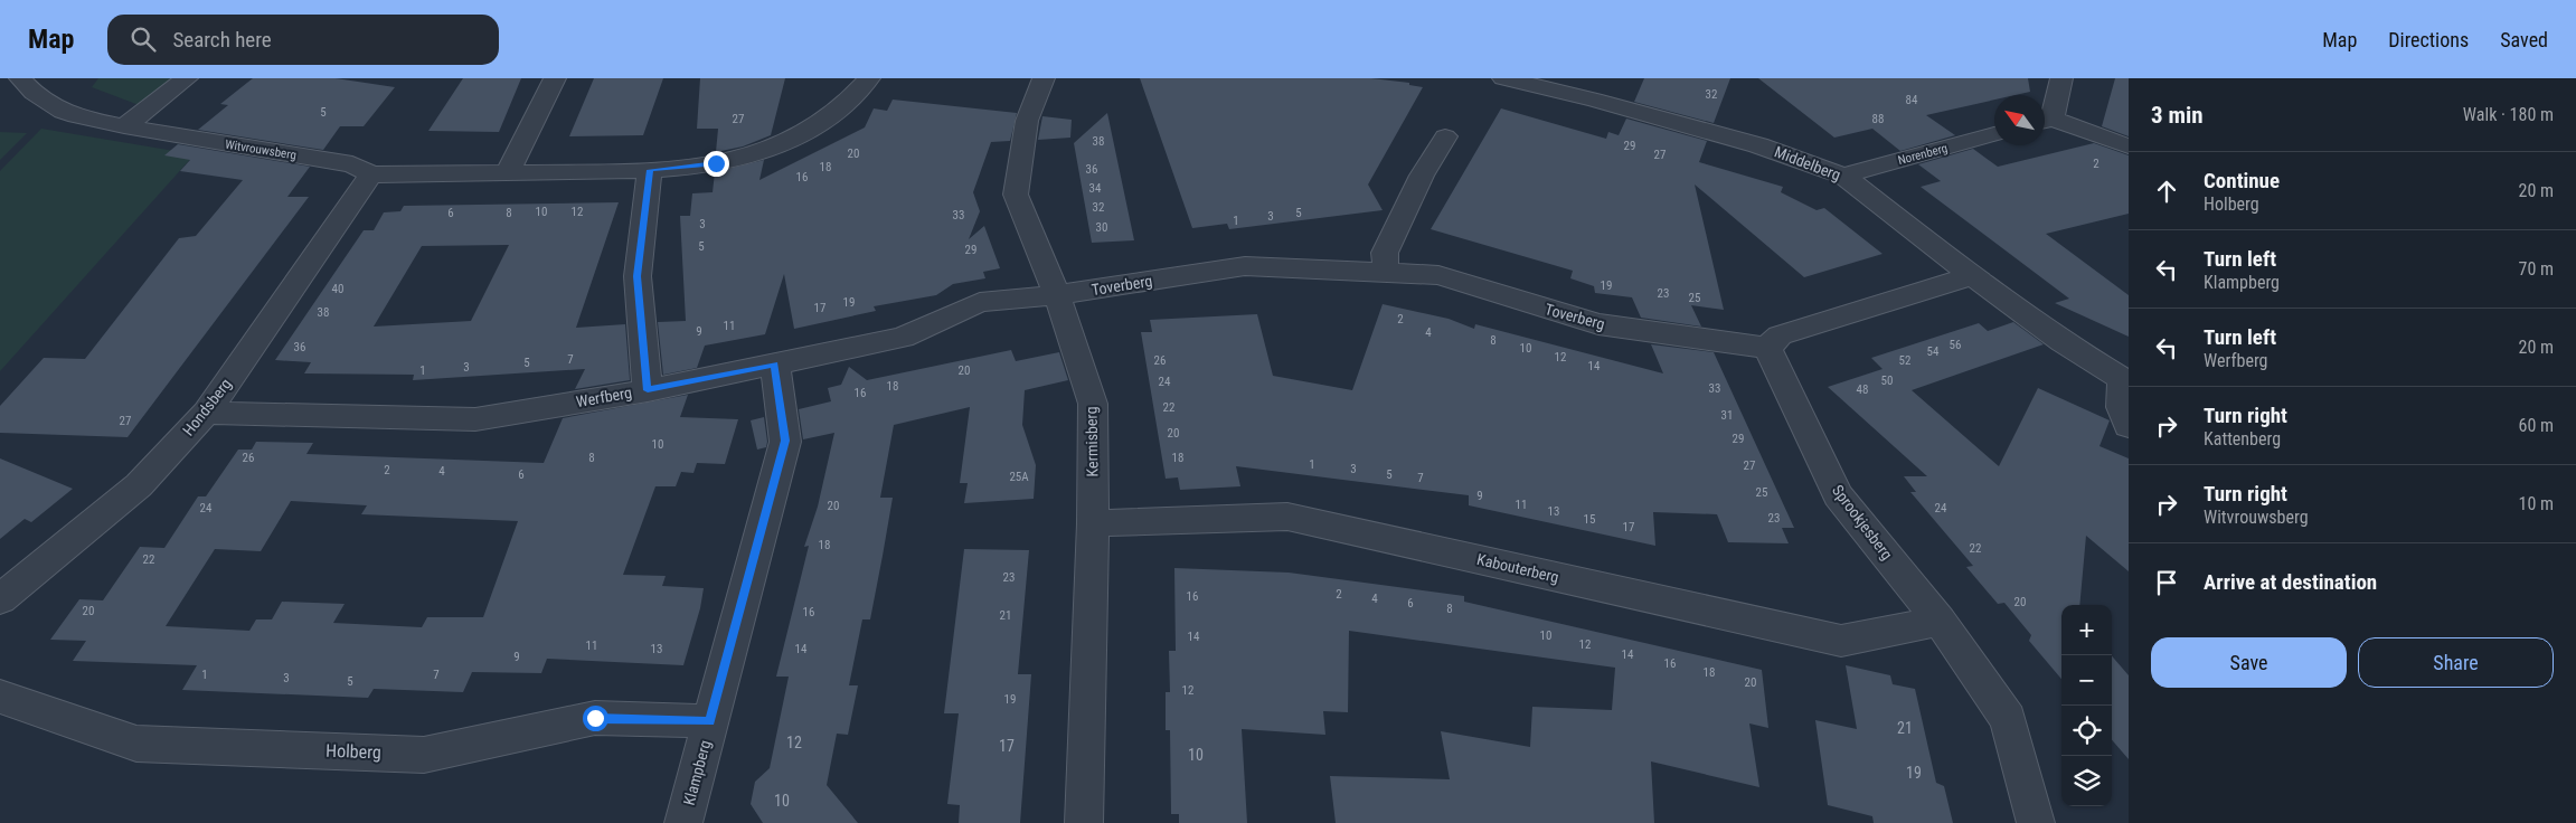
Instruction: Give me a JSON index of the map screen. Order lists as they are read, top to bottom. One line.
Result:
{"streets":{"street":["Witvrouwsberg","Norenberg","Middelberg","Toverberg","Werfberg","Hondsberg","Kermisberg","Sprookjesberg","Kabouterberg","Holberg","Klampberg"]},"crossings":[["Witvrouwsberg","Hondsberg"],["Norenberg","Middelberg"],["Toverberg","Werfberg"],["Toverberg","Kermisberg"],["Toverberg","Sprookjesberg"],["Werfberg","Hondsberg"],["Werfberg","Kermisberg"],["Werfberg","Klampberg"],["Kermisberg","Kabouterberg"],["Sprookjesberg","Kabouterberg"],["Holberg","Klampberg"]],"house_numbers":["32","84","5","27","88","38","29","20","27","2","18","36","16","34","32","10","12","6","8","5","33","3","1","3","30","5","29","19","40","23","25","19","17","38","2","11","9","4","8","56","36","10","54","12","7","26","52","5","14","3","1","20","50","24","18","33","48","16","22","31","27","20","29","10","26","8","18","1","27","3","2","4","6","5","25A","7","25","9","11","20","24","24","13","23","15","17","18","22","22","23","2","16","4","20","6","8","20","16","21","10","14","12","11","13","14","14","9","16","18","1","7","3","5","20","12","19","21","12","17","10","19","10"],"north":"top left","page":{"header":"Map","search":"Search here","nav":["Map","Directions","Saved"],"heading":["3 min","Walk · 180 m"],"list":[["Continue","Holberg","20 m"],["Turn left","Klampberg","70 m"],["Turn left","Werfberg","20 m"],["Turn right","Kattenberg","60 m"],["Turn right","Witvrouwsberg","10 m"],"Arrive at destination"],"map_buttons":["+","−"],"buttons":["Save","Share"]}}
